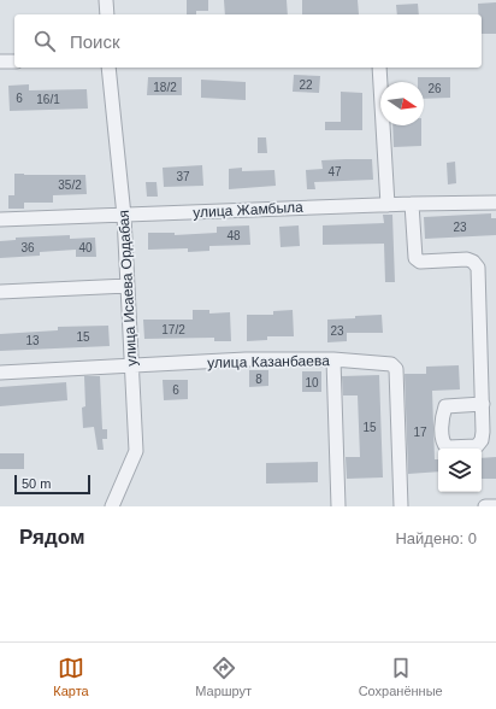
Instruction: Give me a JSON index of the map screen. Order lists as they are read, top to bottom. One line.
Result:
{"streets":{"street":["улица Жамбыла","улица Исаева Ордабая","улица Казанбаева"]},"crossings":[["улица Жамбыла","улица Исаева Ордабая"],["улица Исаева Ордабая","улица Казанбаева"]],"house_numbers":["22","18/2","26","6","16/1","47","37","35/2","23","48","36","40","17/2","23","15","13","8","10","6","15","17"],"scale_bar":"50 m","north":"right","page":{"search":"Поиск","scale":"50 m","heading":["Рядом","Найдено: 0"],"nav":["Карта","Маршрут","Сохранённые"]}}
